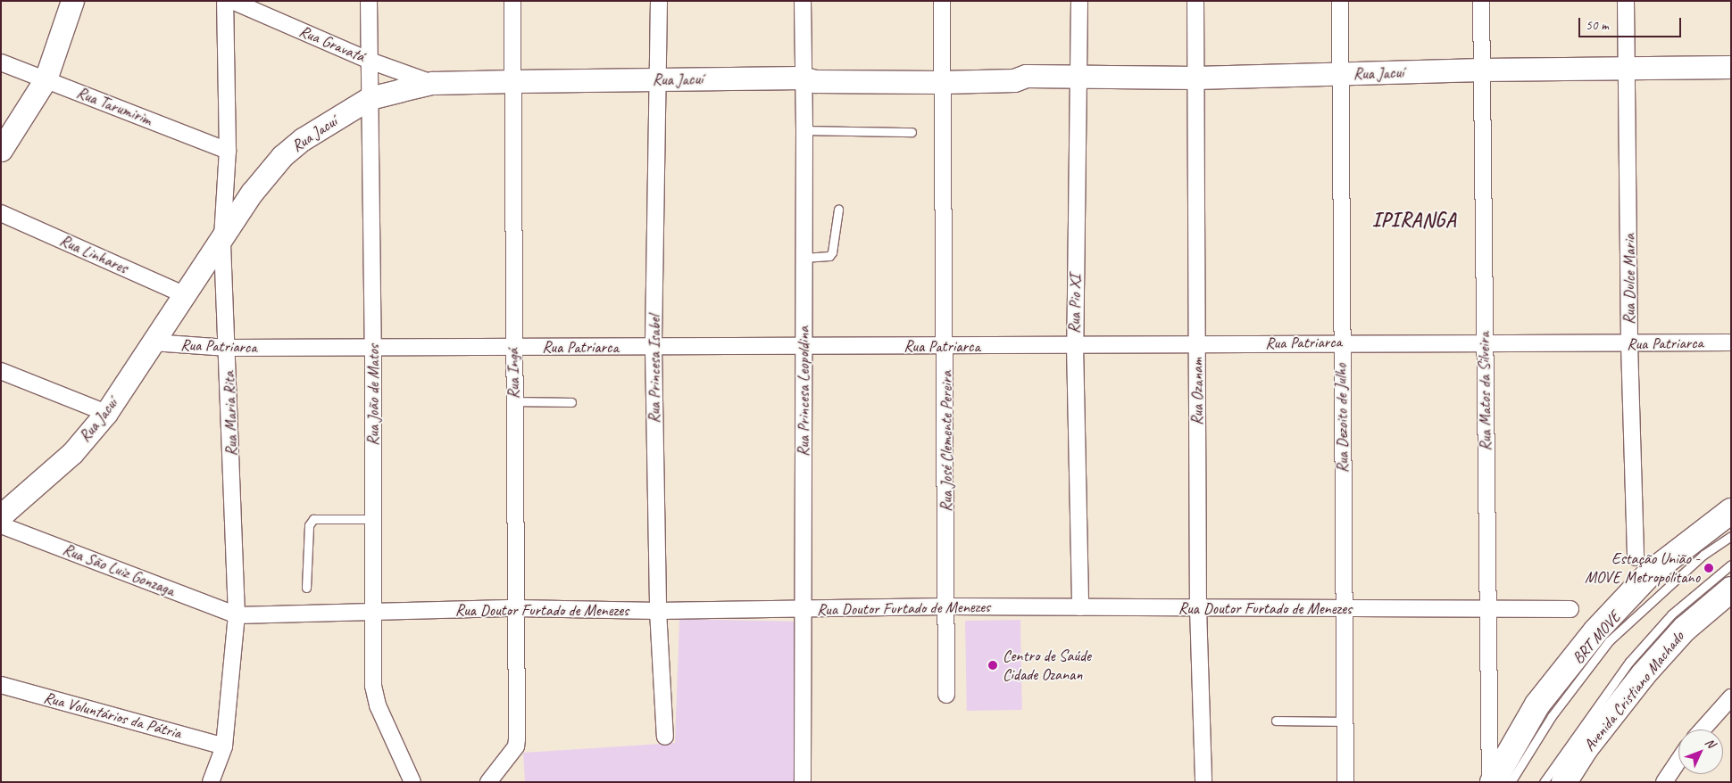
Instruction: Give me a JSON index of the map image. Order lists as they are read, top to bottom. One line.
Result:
{"streets":{"highway":["Avenida Cristiano Machado"],"main road":["Rua Jacuí"],"street":["Rua Gravatá","Rua Tarumirim","Rua Linhares","Rua Dulce Maria","Rua Pio XI","Rua Patriarca","Rua Princesa Isabel","Rua Ingá","Rua Princesa Leopoldina","Rua Ozanam","Rua Matos da Silveira","Rua João de Matos","Rua Maria Rita","Rua Dezoito de Julho","Rua José Clemente Pereira","Rua São Luiz Gonzaga","Rua Doutor Furtado de Menezes","Rua Voluntários da Pátria"],"lane":["BRT MOVE"]},"crossings":[["Rua Gravatá","Rua Jacuí"],["Rua Gravatá","Rua João de Matos"],["Rua Jacuí","Rua Linhares"],["Rua Jacuí","Rua Dulce Maria"],["Rua Jacuí","Rua Pio XI"],["Rua Jacuí","Rua Patriarca"],["Rua Jacuí","Rua Princesa Isabel"],["Rua Jacuí","Rua Ingá"],["Rua Jacuí","Rua Princesa Leopoldina"],["Rua Jacuí","Rua Ozanam"],["Rua Jacuí","Rua Matos da Silveira"],["Rua Jacuí","Rua João de Matos"],["Rua Jacuí","Rua Maria Rita"],["Rua Jacuí","Rua Dezoito de Julho"],["Rua Jacuí","Rua José Clemente Pereira"],["Rua Tarumirim","Rua Maria Rita"],["Rua Dulce Maria","Rua Patriarca"],["Rua Pio XI","Rua Patriarca"],["Rua Pio XI","Rua Doutor Furtado de Menezes"],["Rua Patriarca","Rua Princesa Isabel"],["Rua Patriarca","Rua Ingá"],["Rua Patriarca","Rua Princesa Leopoldina"],["Rua Patriarca","Rua Ozanam"],["Rua Patriarca","Rua Matos da Silveira"],["Rua Patriarca","Rua João de Matos"],["Rua Patriarca","Rua Maria Rita"],["Rua Patriarca","Rua Dezoito de Julho"],["Rua Patriarca","Rua José Clemente Pereira"],["Rua Princesa Isabel","Rua Doutor Furtado de Menezes"],["Rua Ingá","Rua Doutor Furtado de Menezes"],["Rua Princesa Leopoldina","Rua Doutor Furtado de Menezes"],["Rua Ozanam","Rua Doutor Furtado de Menezes"],["Rua Matos da Silveira","Rua Doutor Furtado de Menezes"],["Rua João de Matos","Rua Doutor Furtado de Menezes"],["Rua Maria Rita","Rua São Luiz Gonzaga"],["Rua Maria Rita","Rua Doutor Furtado de Menezes"],["Rua Maria Rita","Rua Voluntários da Pátria"],["Rua Dezoito de Julho","Rua Doutor Furtado de Menezes"],["Rua José Clemente Pereira","Rua Doutor Furtado de Menezes"],["Rua São Luiz Gonzaga","Rua Doutor Furtado de Menezes"]],"districts":["IPIRANGA"],"places":["Estação União - MOVE Metropolitano","Centro de Saúde Cidade Ozanan"],"scale_bar":"50 m","north":"top right"}
